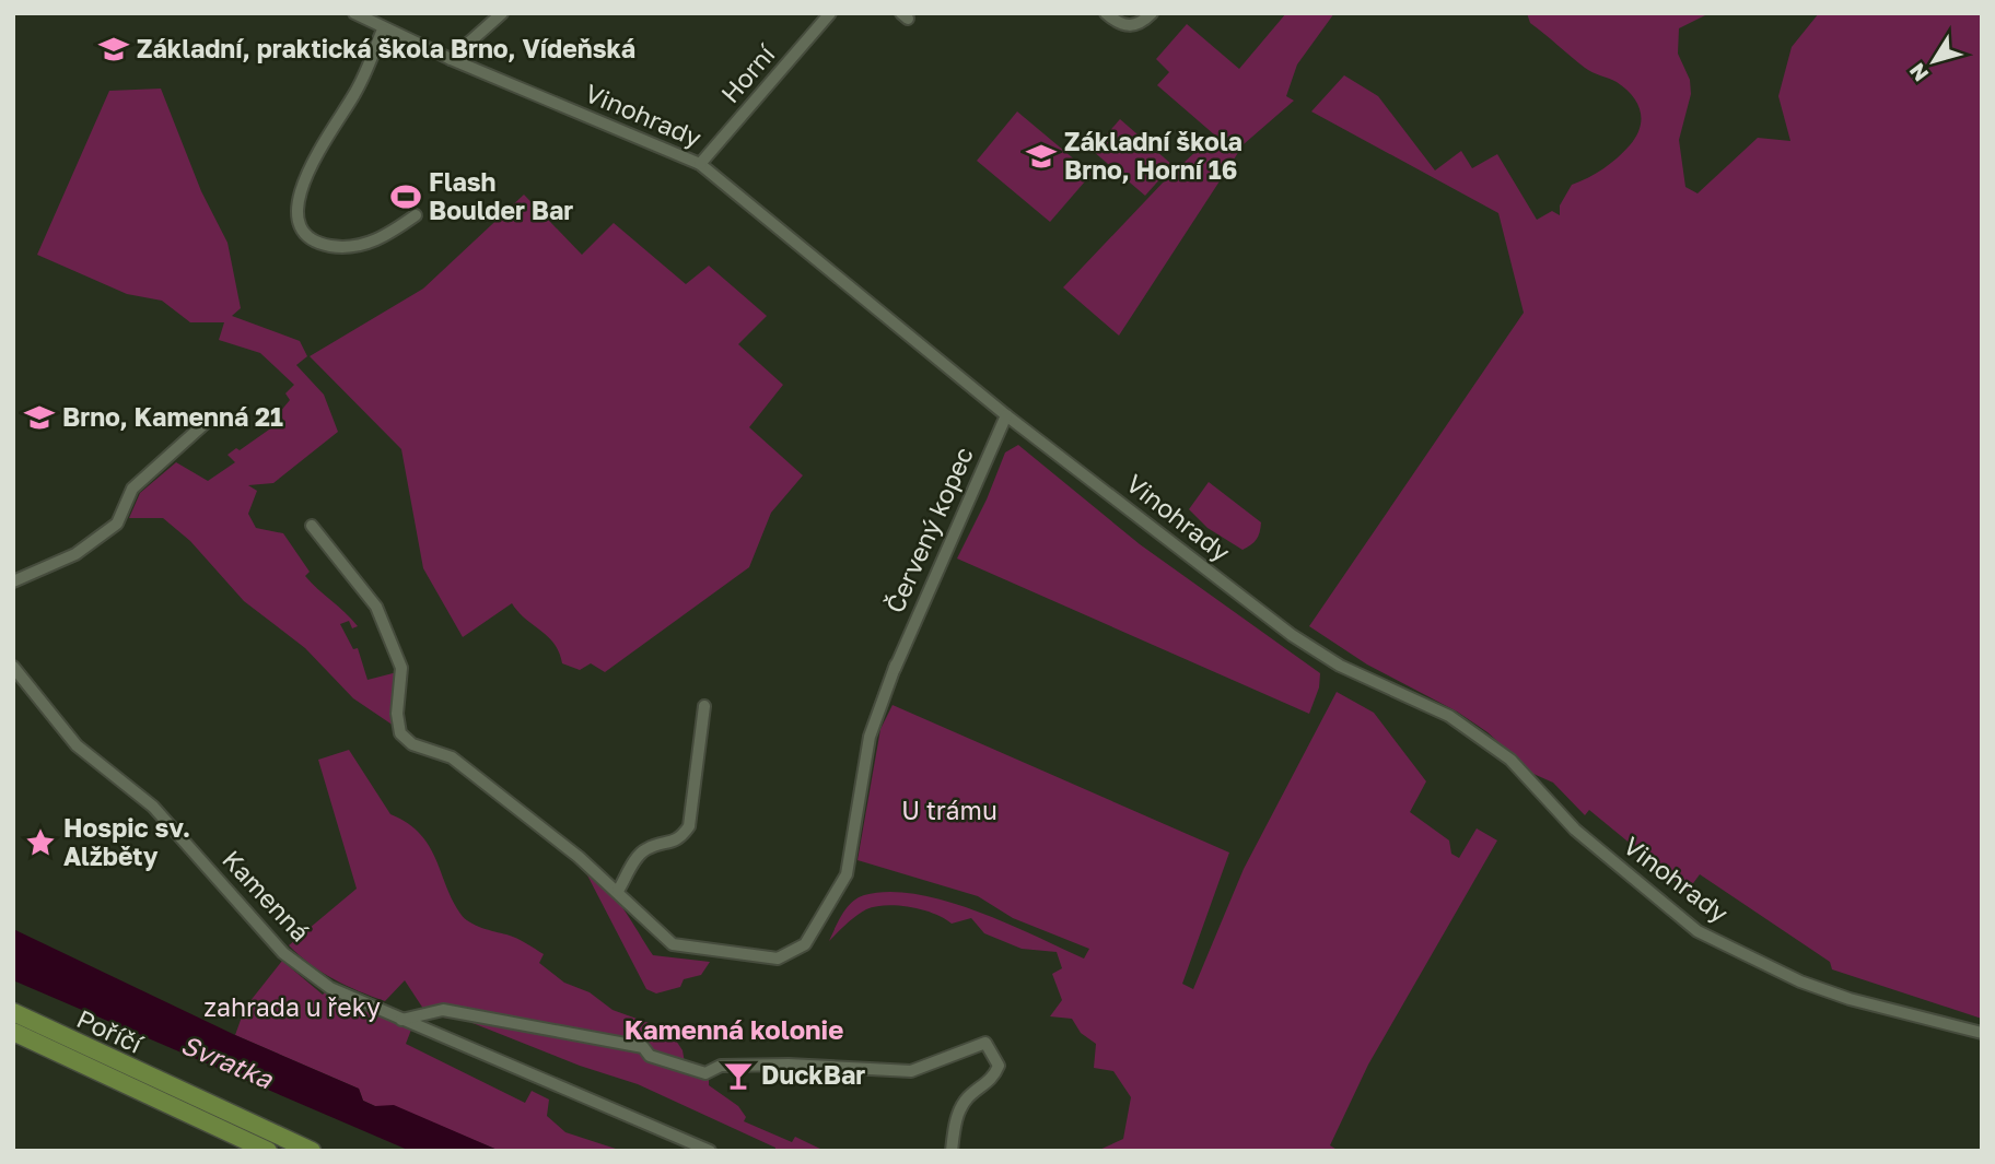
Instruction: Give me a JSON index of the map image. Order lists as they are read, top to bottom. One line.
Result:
{"streets":{"main road":["Poříčí"],"street":["Horní","Vinohrady","Červený kopec","Kamenná"]},"crossings":[["Horní","Vinohrady"],["Vinohrady","Červený kopec"]],"districts":["Kamenná kolonie"],"water":["Svratka"],"parks":["U trámu","zahrada u řeky"],"places":{"school or university":["Základní, praktická škola Brno, Vídeňská","Základní škola Brno, Horní 16","Brno, Kamenná 21"],"sports":["Flash Boulder Bar"],"place":["Hospic sv. Alžběty"],"bar":["DuckBar"]},"north":"bottom left"}
